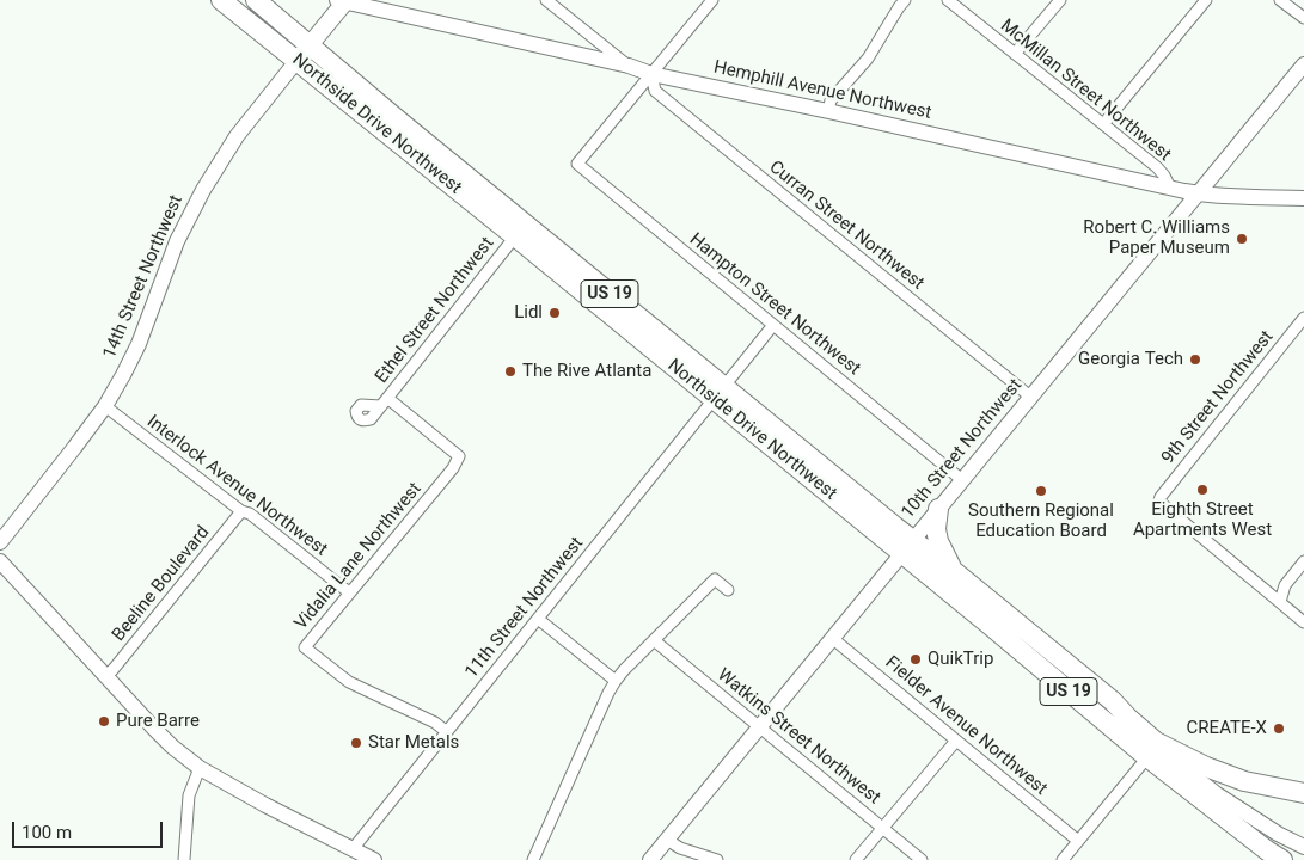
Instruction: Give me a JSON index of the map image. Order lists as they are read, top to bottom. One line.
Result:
{"streets":{"highway":["Northside Drive Northwest","US 19"],"main road":["14th Street Northwest"],"street":["Hemphill Avenue Northwest","McMillan Street Northwest","Curran Street Northwest","Hampton Street Northwest","Ethel Street Northwest","9th Street Northwest","10th Street Northwest","Interlock Avenue Northwest","Vidalia Lane Northwest","Beeline Boulevard","11th Street Northwest","Fielder Avenue Northwest","Watkins Street Northwest"]},"crossings":[["Hemphill Avenue Northwest","McMillan Street Northwest"],["Hemphill Avenue Northwest","Curran Street Northwest"],["Hemphill Avenue Northwest","14th Street Northwest"],["Hemphill Avenue Northwest","Hampton Street Northwest"],["Hemphill Avenue Northwest","10th Street Northwest"],["Northside Drive Northwest","14th Street Northwest"],["Northside Drive Northwest","Ethel Street Northwest"],["Northside Drive Northwest","10th Street Northwest"],["Northside Drive Northwest","11th Street Northwest"],["Curran Street Northwest","Hampton Street Northwest"],["Curran Street Northwest","10th Street Northwest"],["14th Street Northwest","Interlock Avenue Northwest"],["Hampton Street Northwest","10th Street Northwest"],["Hampton Street Northwest","11th Street Northwest"],["Ethel Street Northwest","Vidalia Lane Northwest"],["10th Street Northwest","Fielder Avenue Northwest"],["10th Street Northwest","Watkins Street Northwest"],["Interlock Avenue Northwest","Vidalia Lane Northwest"],["Interlock Avenue Northwest","Beeline Boulevard"],["Vidalia Lane Northwest","11th Street Northwest"]],"places":["Robert C. Williams Paper Museum","Lidl","Georgia Tech","The Rive Atlanta","Eighth Street Apartments West","Southern Regional Education Board","QuikTrip","Pure Barre","CREATE-X","Star Metals"],"scale_bar":"100 m"}
